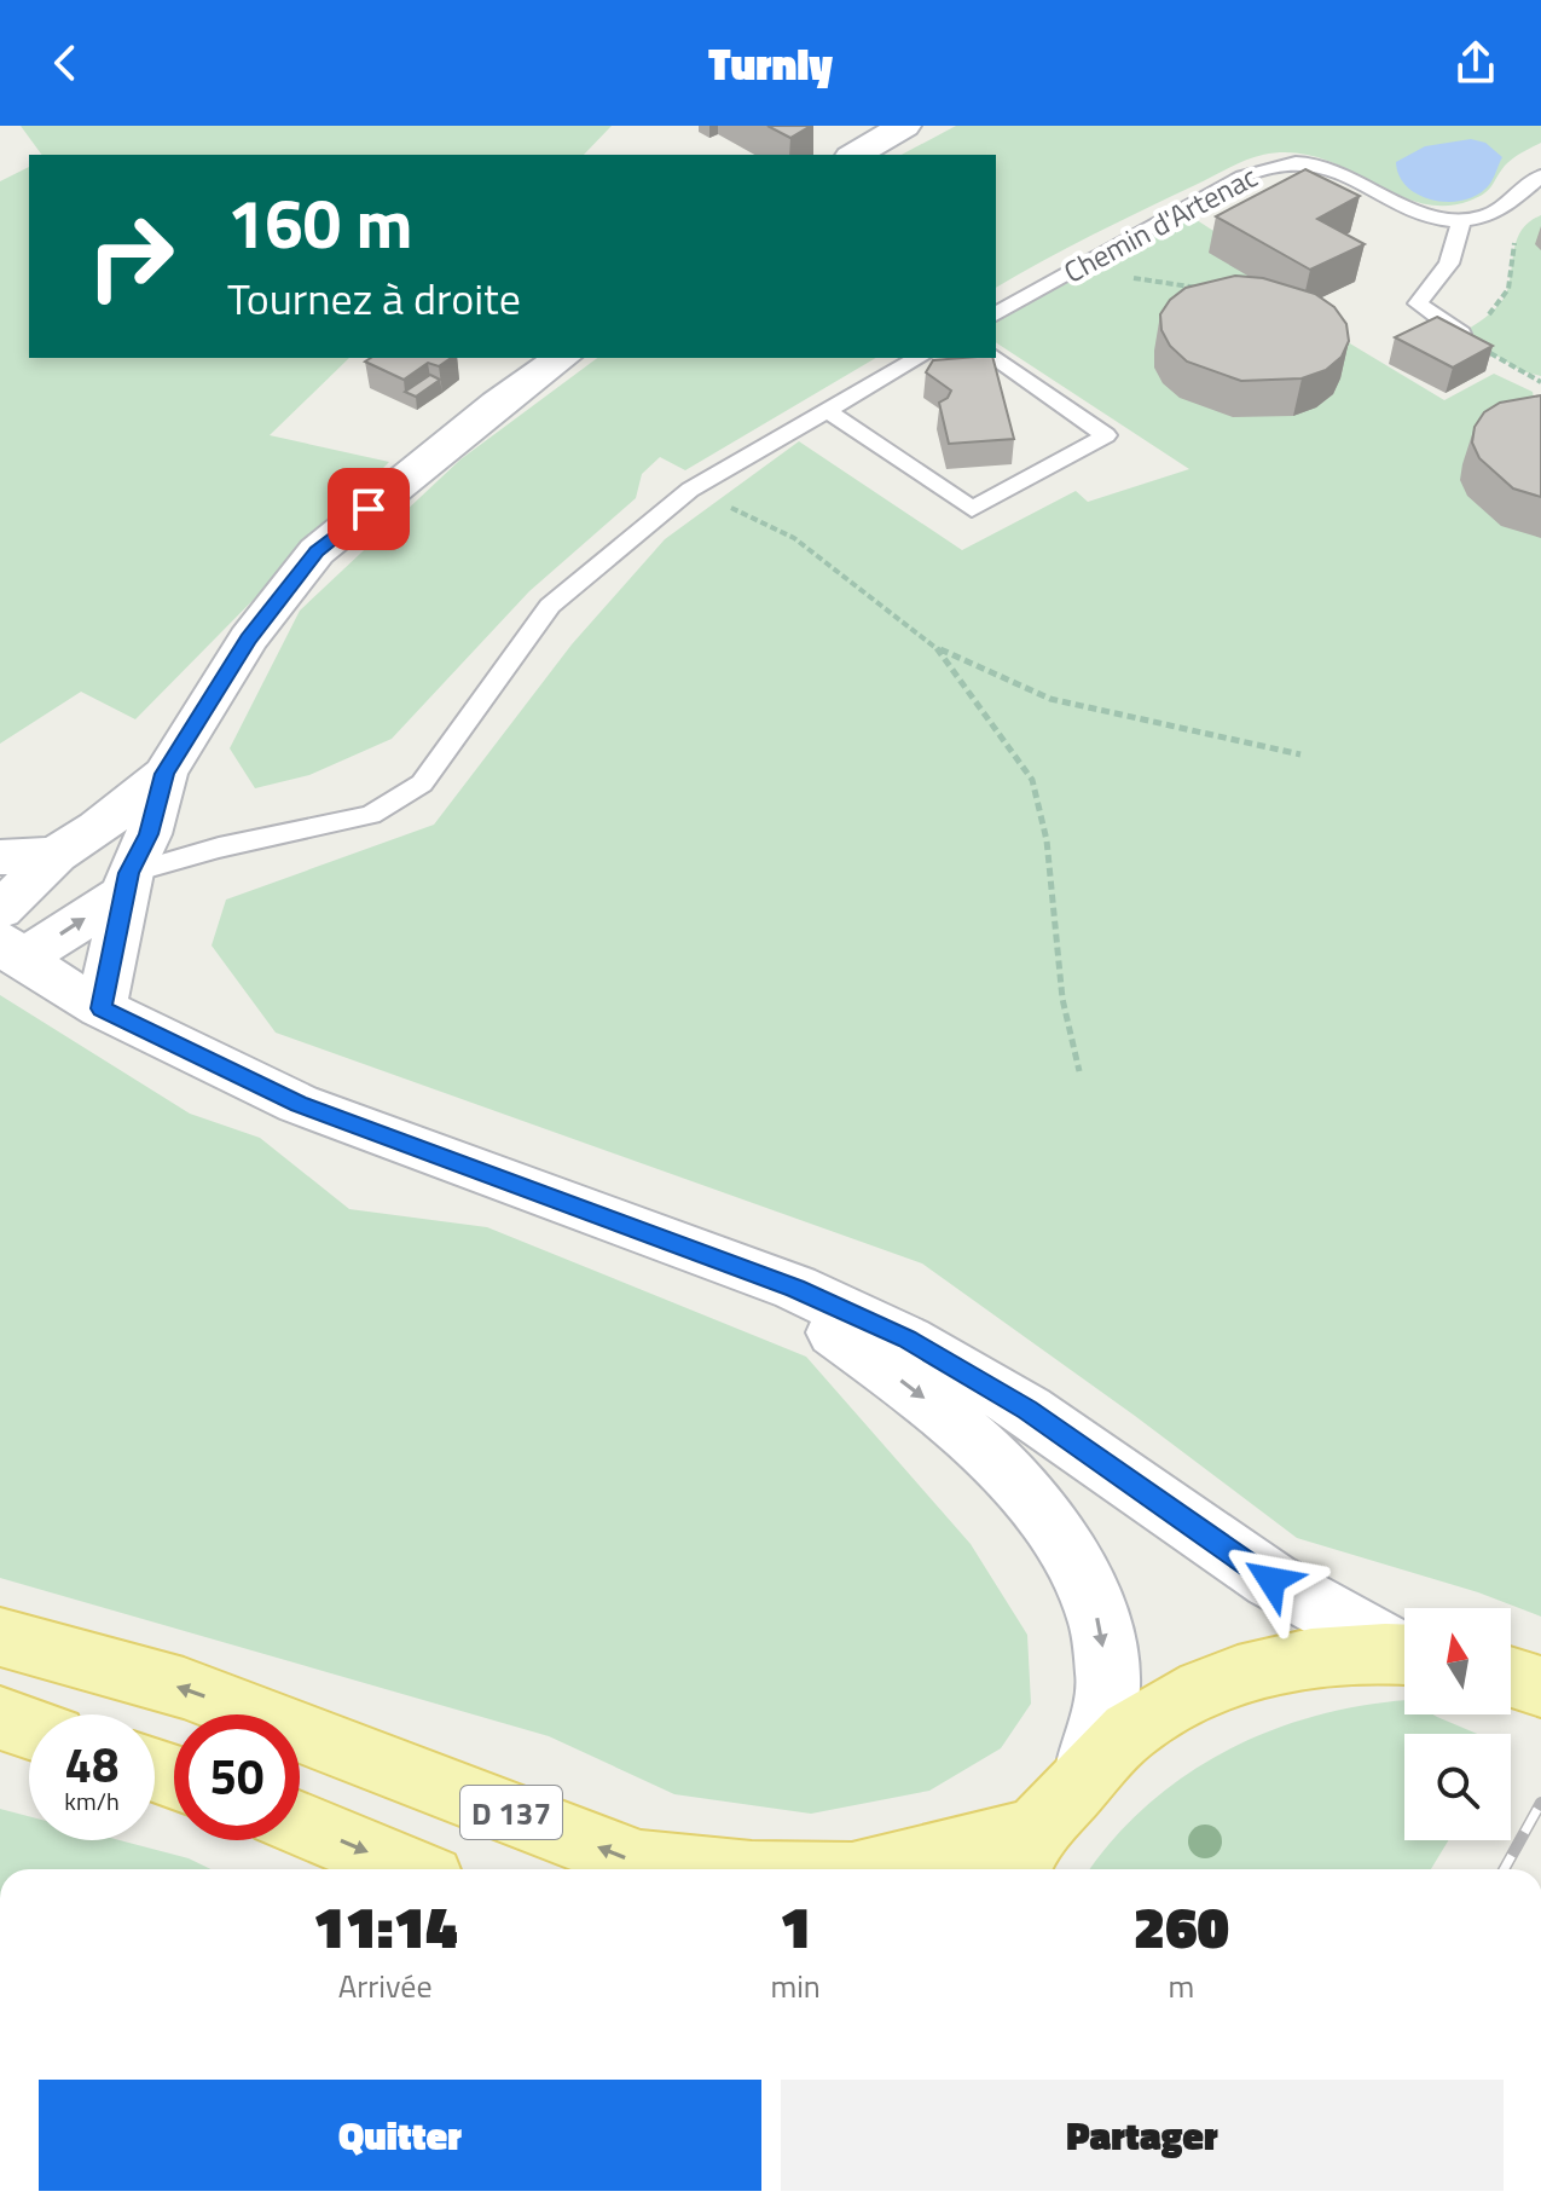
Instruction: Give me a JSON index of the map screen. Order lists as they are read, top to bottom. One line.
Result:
{"streets":{"main road":["D 137"],"lane":["Chemin d'Artenac"]},"north":"top","page":{"header":"Turnly","turn":["160 m","Tournez à droite"],"speed":"48 km/h","limit":"50","eta":["11:14","Arrivée","1","min","260","m"],"buttons":["Quitter","Partager"]}}
